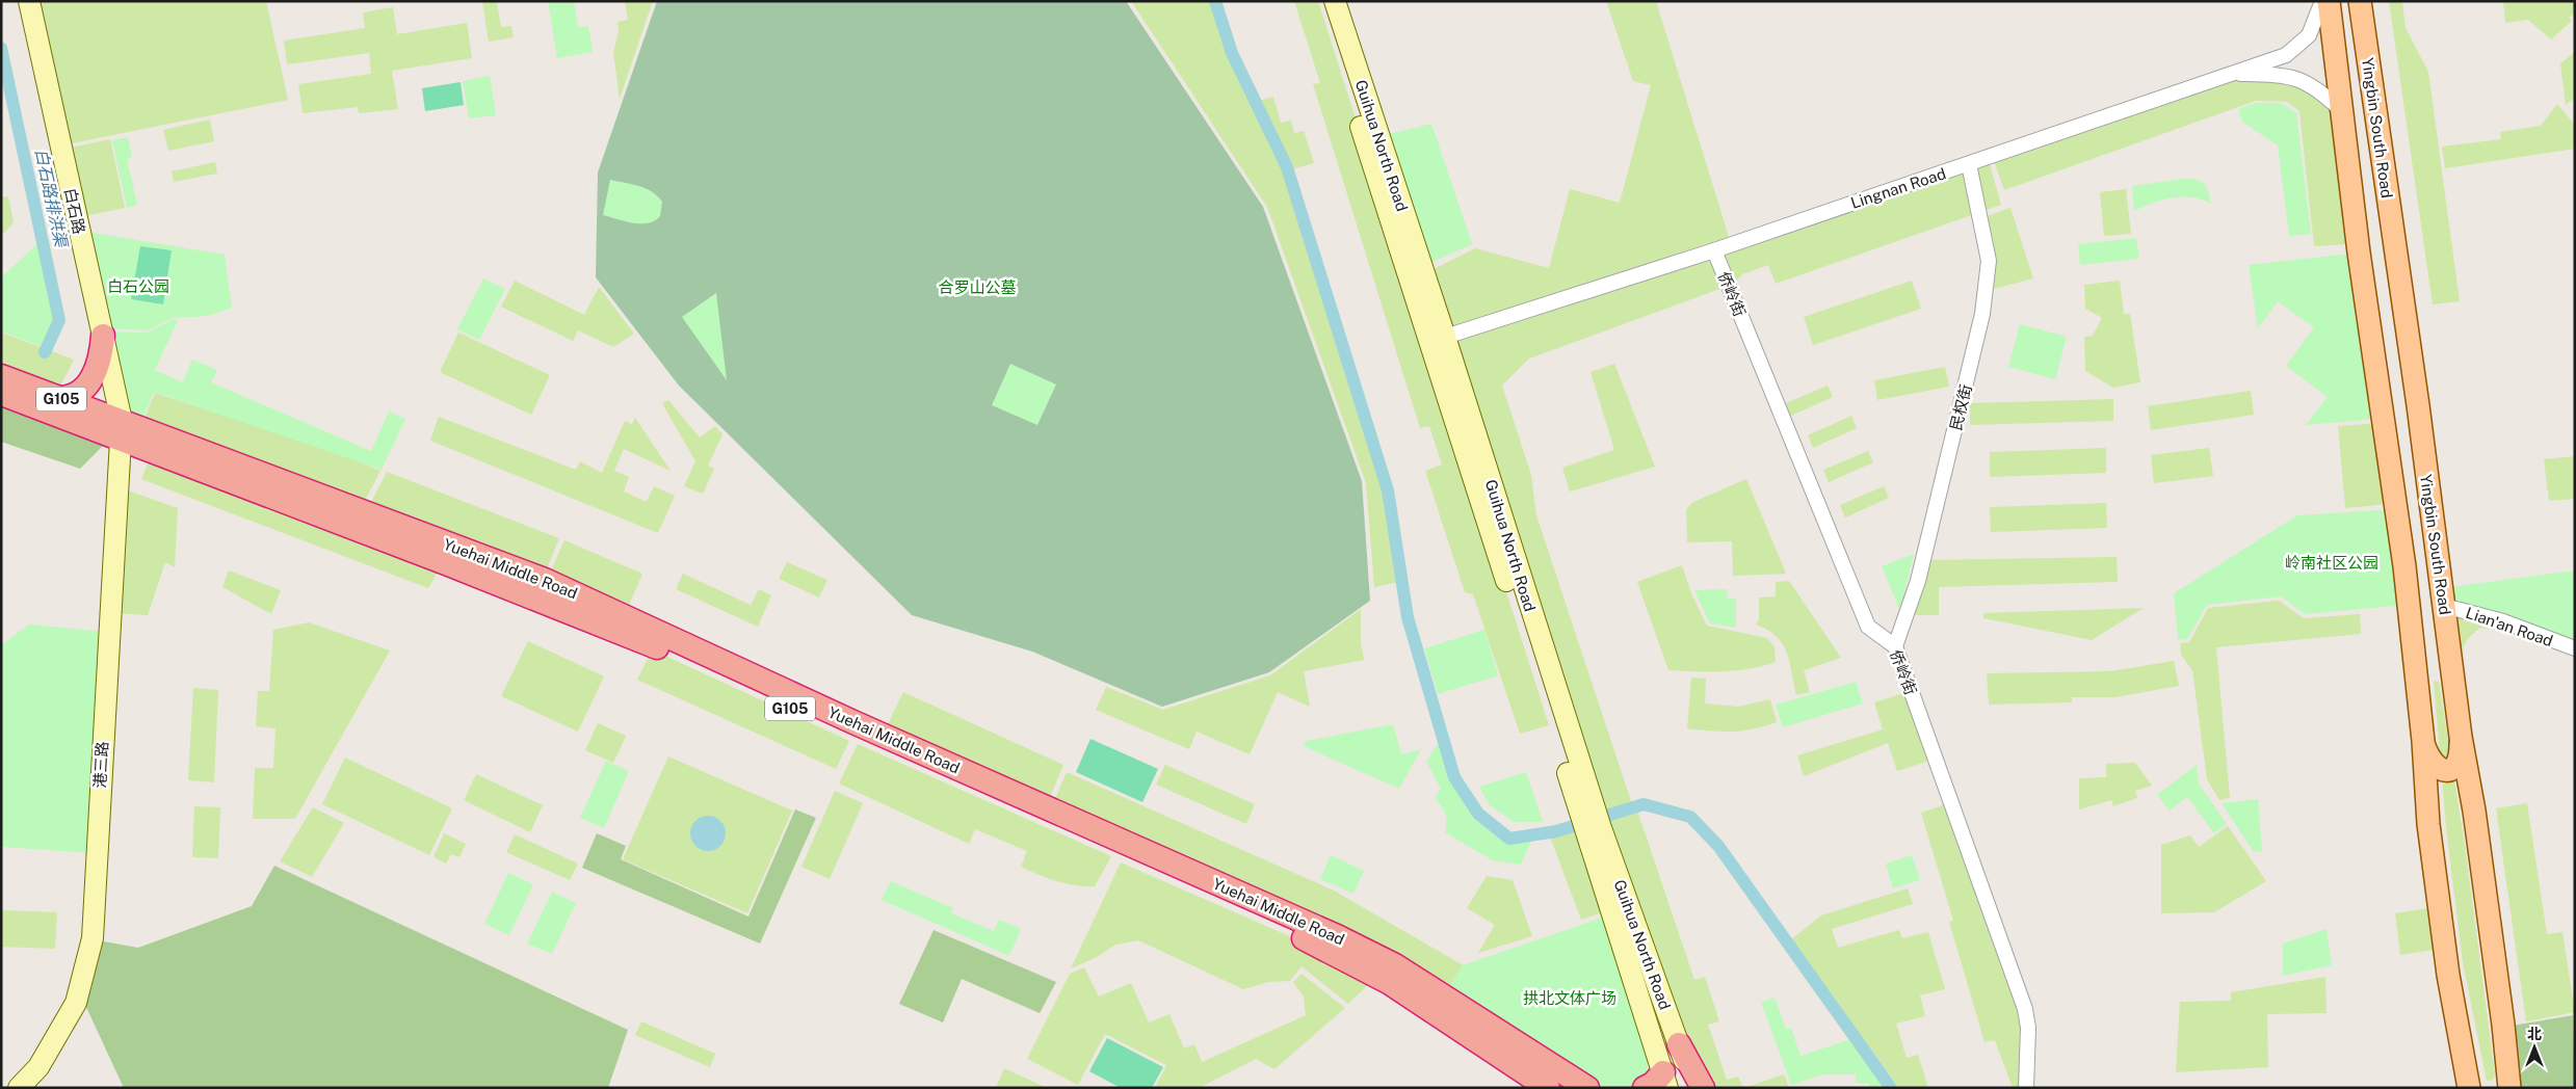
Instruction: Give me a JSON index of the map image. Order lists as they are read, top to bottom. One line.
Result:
{"streets":{"highway":["G105","Yuehai Middle Road"],"main road":["Yingbin South Road","Guihua North Road","白石路","港三路"],"street":["Lingnan Road","侨岭街","民权街","Lian'an Road"]},"crossings":[["Yingbin South Road","Lian'an Road"],["Guihua North Road","Lingnan Road"],["Lingnan Road","侨岭街"],["Lingnan Road","民权街"],["白石路","Yuehai Middle Road"],["白石路","港三路"],["侨岭街","民权街"],["Yuehai Middle Road","港三路"]],"water":["白石路排洪渠"],"parks":["白石公园","合罗山公墓","岭南社区公园","拱北文体广场"],"north":"top"}
